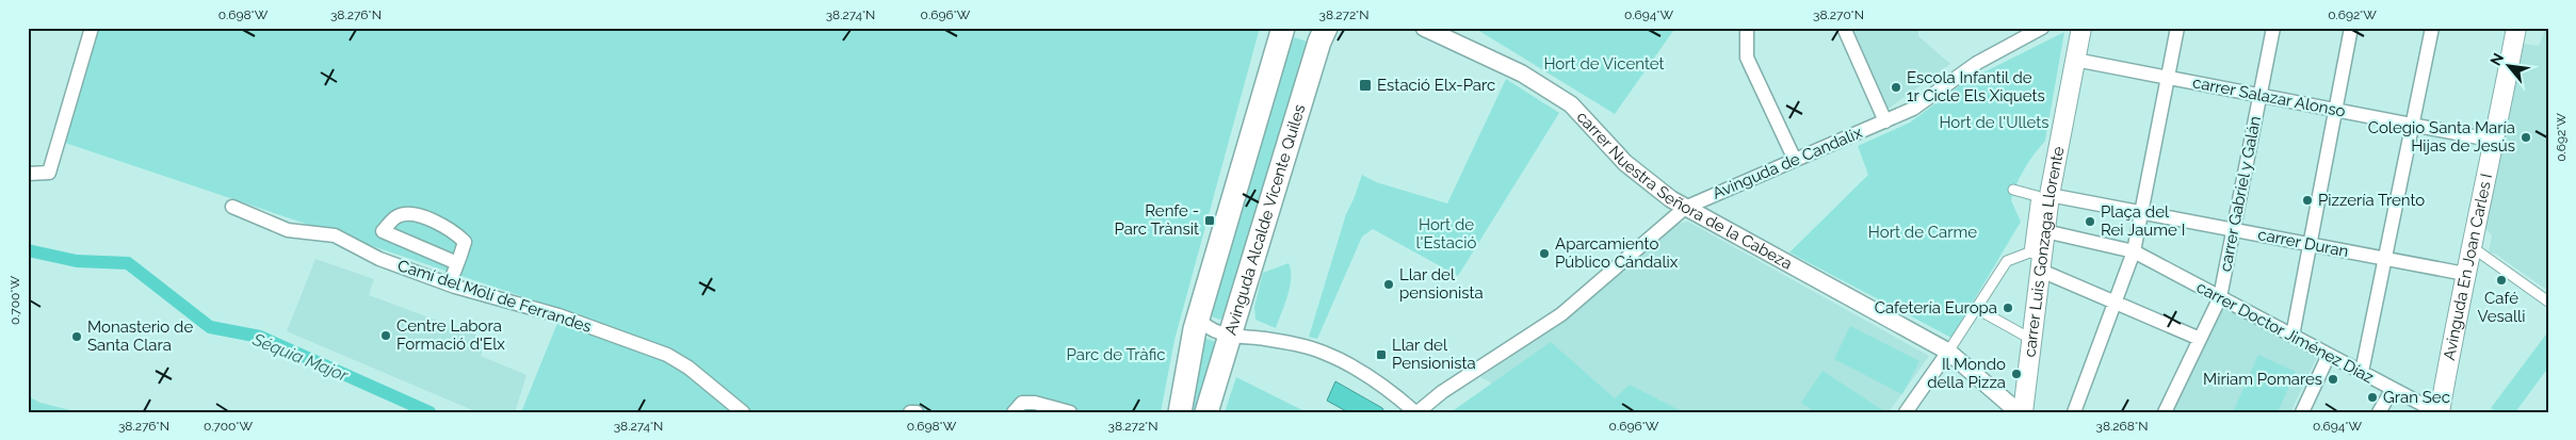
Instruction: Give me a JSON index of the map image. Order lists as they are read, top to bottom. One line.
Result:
{"streets":{"highway":["Avinguda Alcalde Vicente Quiles"],"main road":["carrer Luis Gonzaga Llorente","Avinguda En Joan Carles I"],"street":["carrer Salazar Alonso","Avinguda de Candalix","carrer Nuestra Señora de la Cabeza","carrer Gabriel y Galán","carrer Duran","Camí del Molí de Ferrandes","carrer Doctor Jiménez Díaz"]},"crossings":[["carrer Salazar Alonso","carrer Gabriel y Galán"],["carrer Salazar Alonso","carrer Luis Gonzaga Llorente"],["carrer Salazar Alonso","Avinguda En Joan Carles I"],["Avinguda de Candalix","carrer Nuestra Señora de la Cabeza"],["Avinguda de Candalix","Avinguda Alcalde Vicente Quiles"],["carrer Nuestra Señora de la Cabeza","carrer Luis Gonzaga Llorente"],["carrer Gabriel y Galán","carrer Duran"],["carrer Gabriel y Galán","carrer Doctor Jiménez Díaz"],["carrer Duran","carrer Luis Gonzaga Llorente"],["carrer Duran","Avinguda En Joan Carles I"],["carrer Luis Gonzaga Llorente","carrer Doctor Jiménez Díaz"],["Avinguda En Joan Carles I","carrer Doctor Jiménez Díaz"]],"water":["Séquia Major"],"parks":["Hort de Vicentet","Hort de l'Ullets","Hort de l'Estació","Hort de Carme","Parc de Tràfic"],"places":{"transit":["Estació Elx-Parc","Renfe - Parc Trànsit","Llar del Pensionista"],"other":["Escola Infantil de 1r Cicle Els Xiquets","Colegio Santa María Hijas de Jesús","Pizzería Trento","Plaça del Rei Jaume I","Aparcamiento Público Cándalix","Café Vesalli","Llar del pensionista","Cafetería Europa","Centre Labora Formació d'Elx","Monasterio de Santa Clara","Il Mondo della Pizza","Miriam Pomares","Gran Sec"]},"north":"top left","coordinates":["0.698°W","38.276°N","38.274°N","0.696°W","38.272°N","0.694°W","38.270°N","0.692°W","0.700°W","38.268°N"]}
